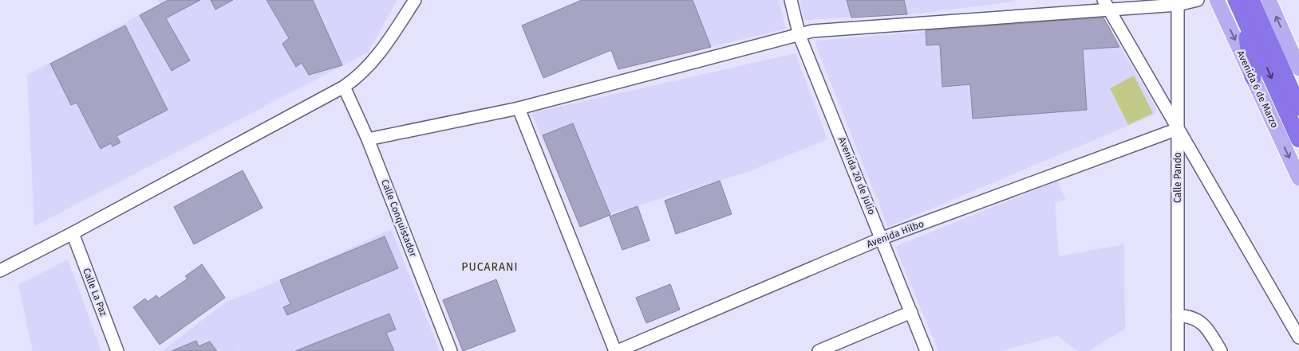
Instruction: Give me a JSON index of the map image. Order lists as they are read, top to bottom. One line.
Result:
{"streets":{"highway":["Avenida 6 de Marzo"],"street":["Avenida 20 de Julio","Calle Pando","Calle Conquistador","Avenida Hilbo","Calle La Paz"]},"crossings":[["Avenida 20 de Julio","Avenida Hilbo"],["Calle Pando","Avenida Hilbo"]],"one_way":["Avenida 6 de Marzo"],"districts":["PUCARANI"]}
